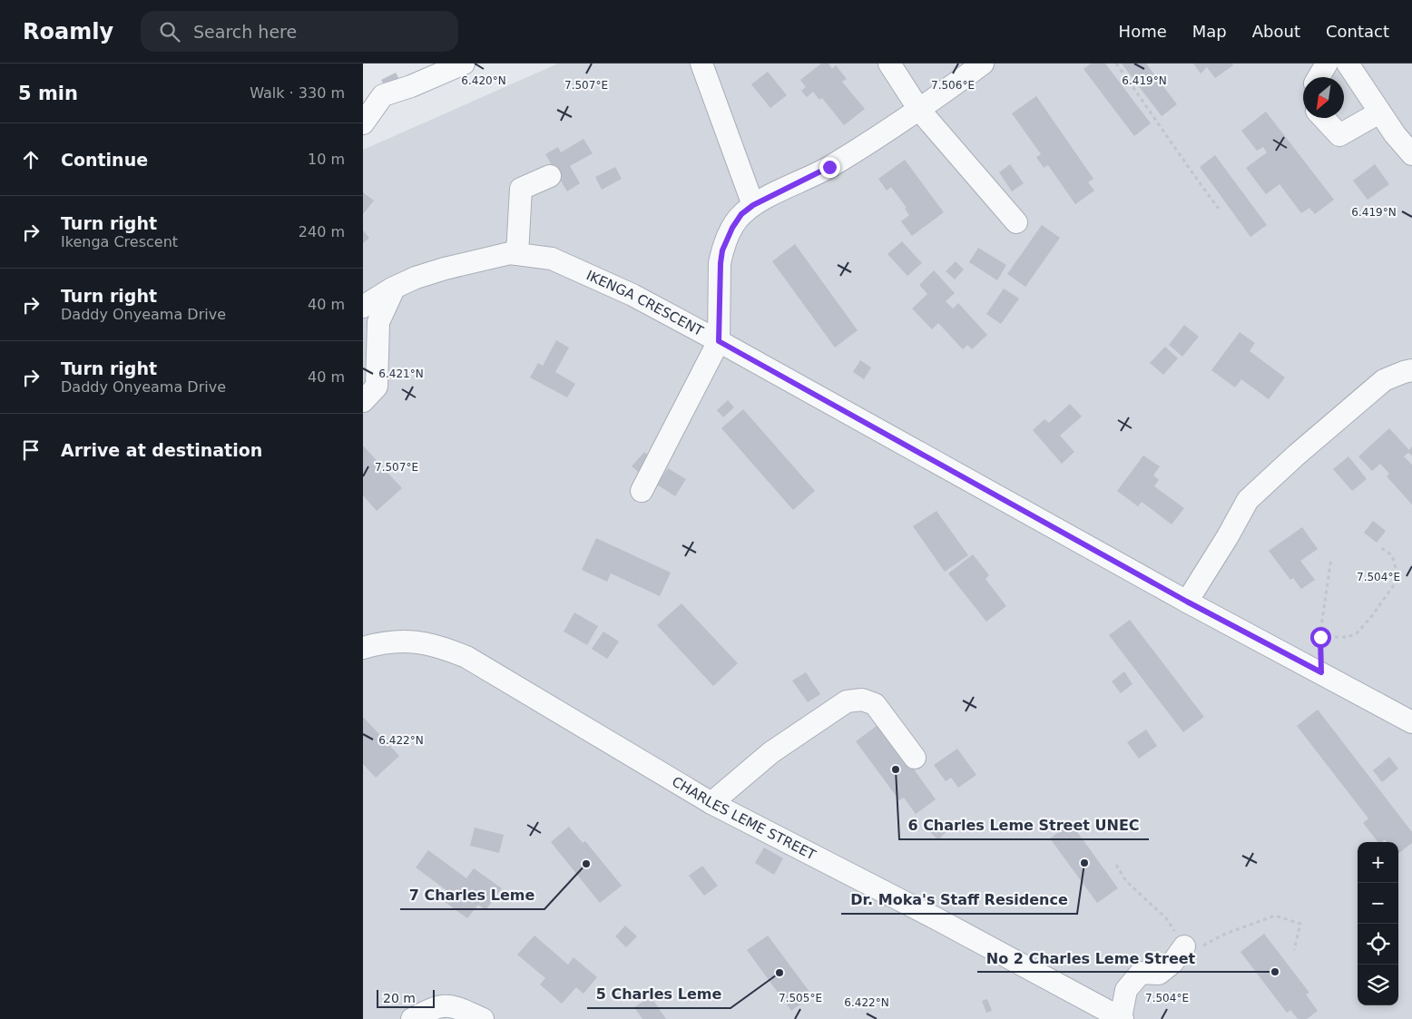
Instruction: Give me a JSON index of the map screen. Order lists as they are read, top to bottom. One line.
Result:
{"streets":{"street":["IKENGA CRESCENT","CHARLES LEME STREET"]},"places":["6 Charles Leme Street UNEC","Dr. Moka's Staff Residence","7 Charles Leme","No 2 Charles Leme Street","5 Charles Leme"],"scale_bar":"20 m","north":"bottom left","page":{"header":"Roamly","search":"Search here","nav":["Home","Map","About","Contact"],"heading":["5 min","Walk · 330 m"],"list":[["Continue","10 m"],["Turn right","Ikenga Crescent","240 m"],["Turn right","Daddy Onyeama Drive","40 m"],["Turn right","Daddy Onyeama Drive","40 m"],"Arrive at destination"],"map_buttons":["+","−"],"scale":"20 m"},"coordinates":["6.419°N","6.420°N","7.507°E","7.506°E","6.421°N","7.504°E","6.422°N","7.505°E"]}
